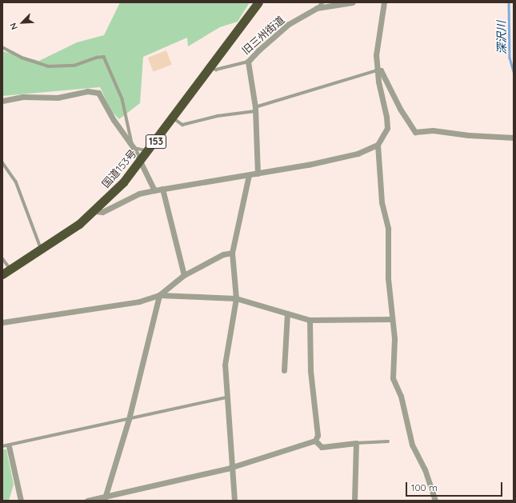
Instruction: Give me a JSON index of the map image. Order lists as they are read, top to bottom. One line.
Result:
{"streets":{"highway":["153","国道153号"],"street":["旧三州街道"]},"crossings":[["旧三州街道","国道153号"]],"water":["深沢川"],"scale_bar":"100 m","north":"bottom left"}
